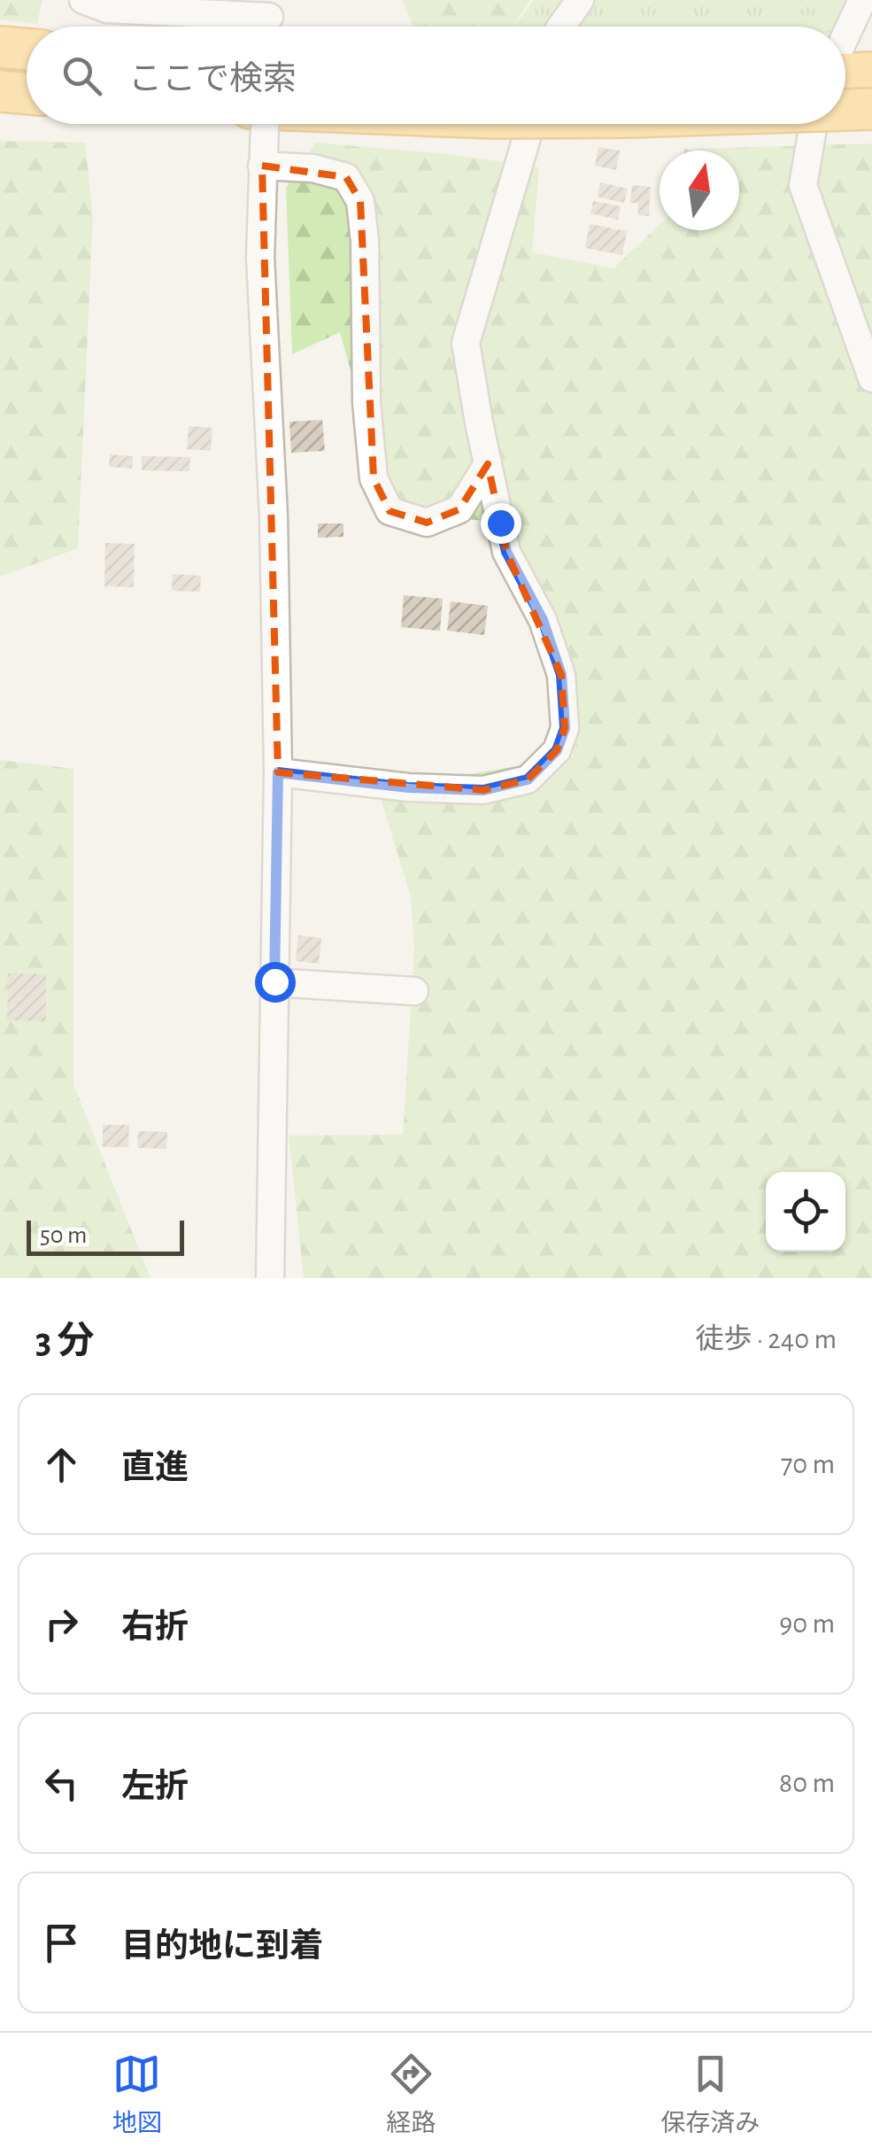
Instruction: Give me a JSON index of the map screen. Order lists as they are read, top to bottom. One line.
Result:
{"scale_bar":"50 m","north":"top","page":{"search":"ここで検索","scale":"50 m","heading":["3 分","徒歩 · 240 m"],"list":[["直進","70 m"],["右折","90 m"],["左折","80 m"],"目的地に到着"],"nav":["地図","経路","保存済み"]}}
